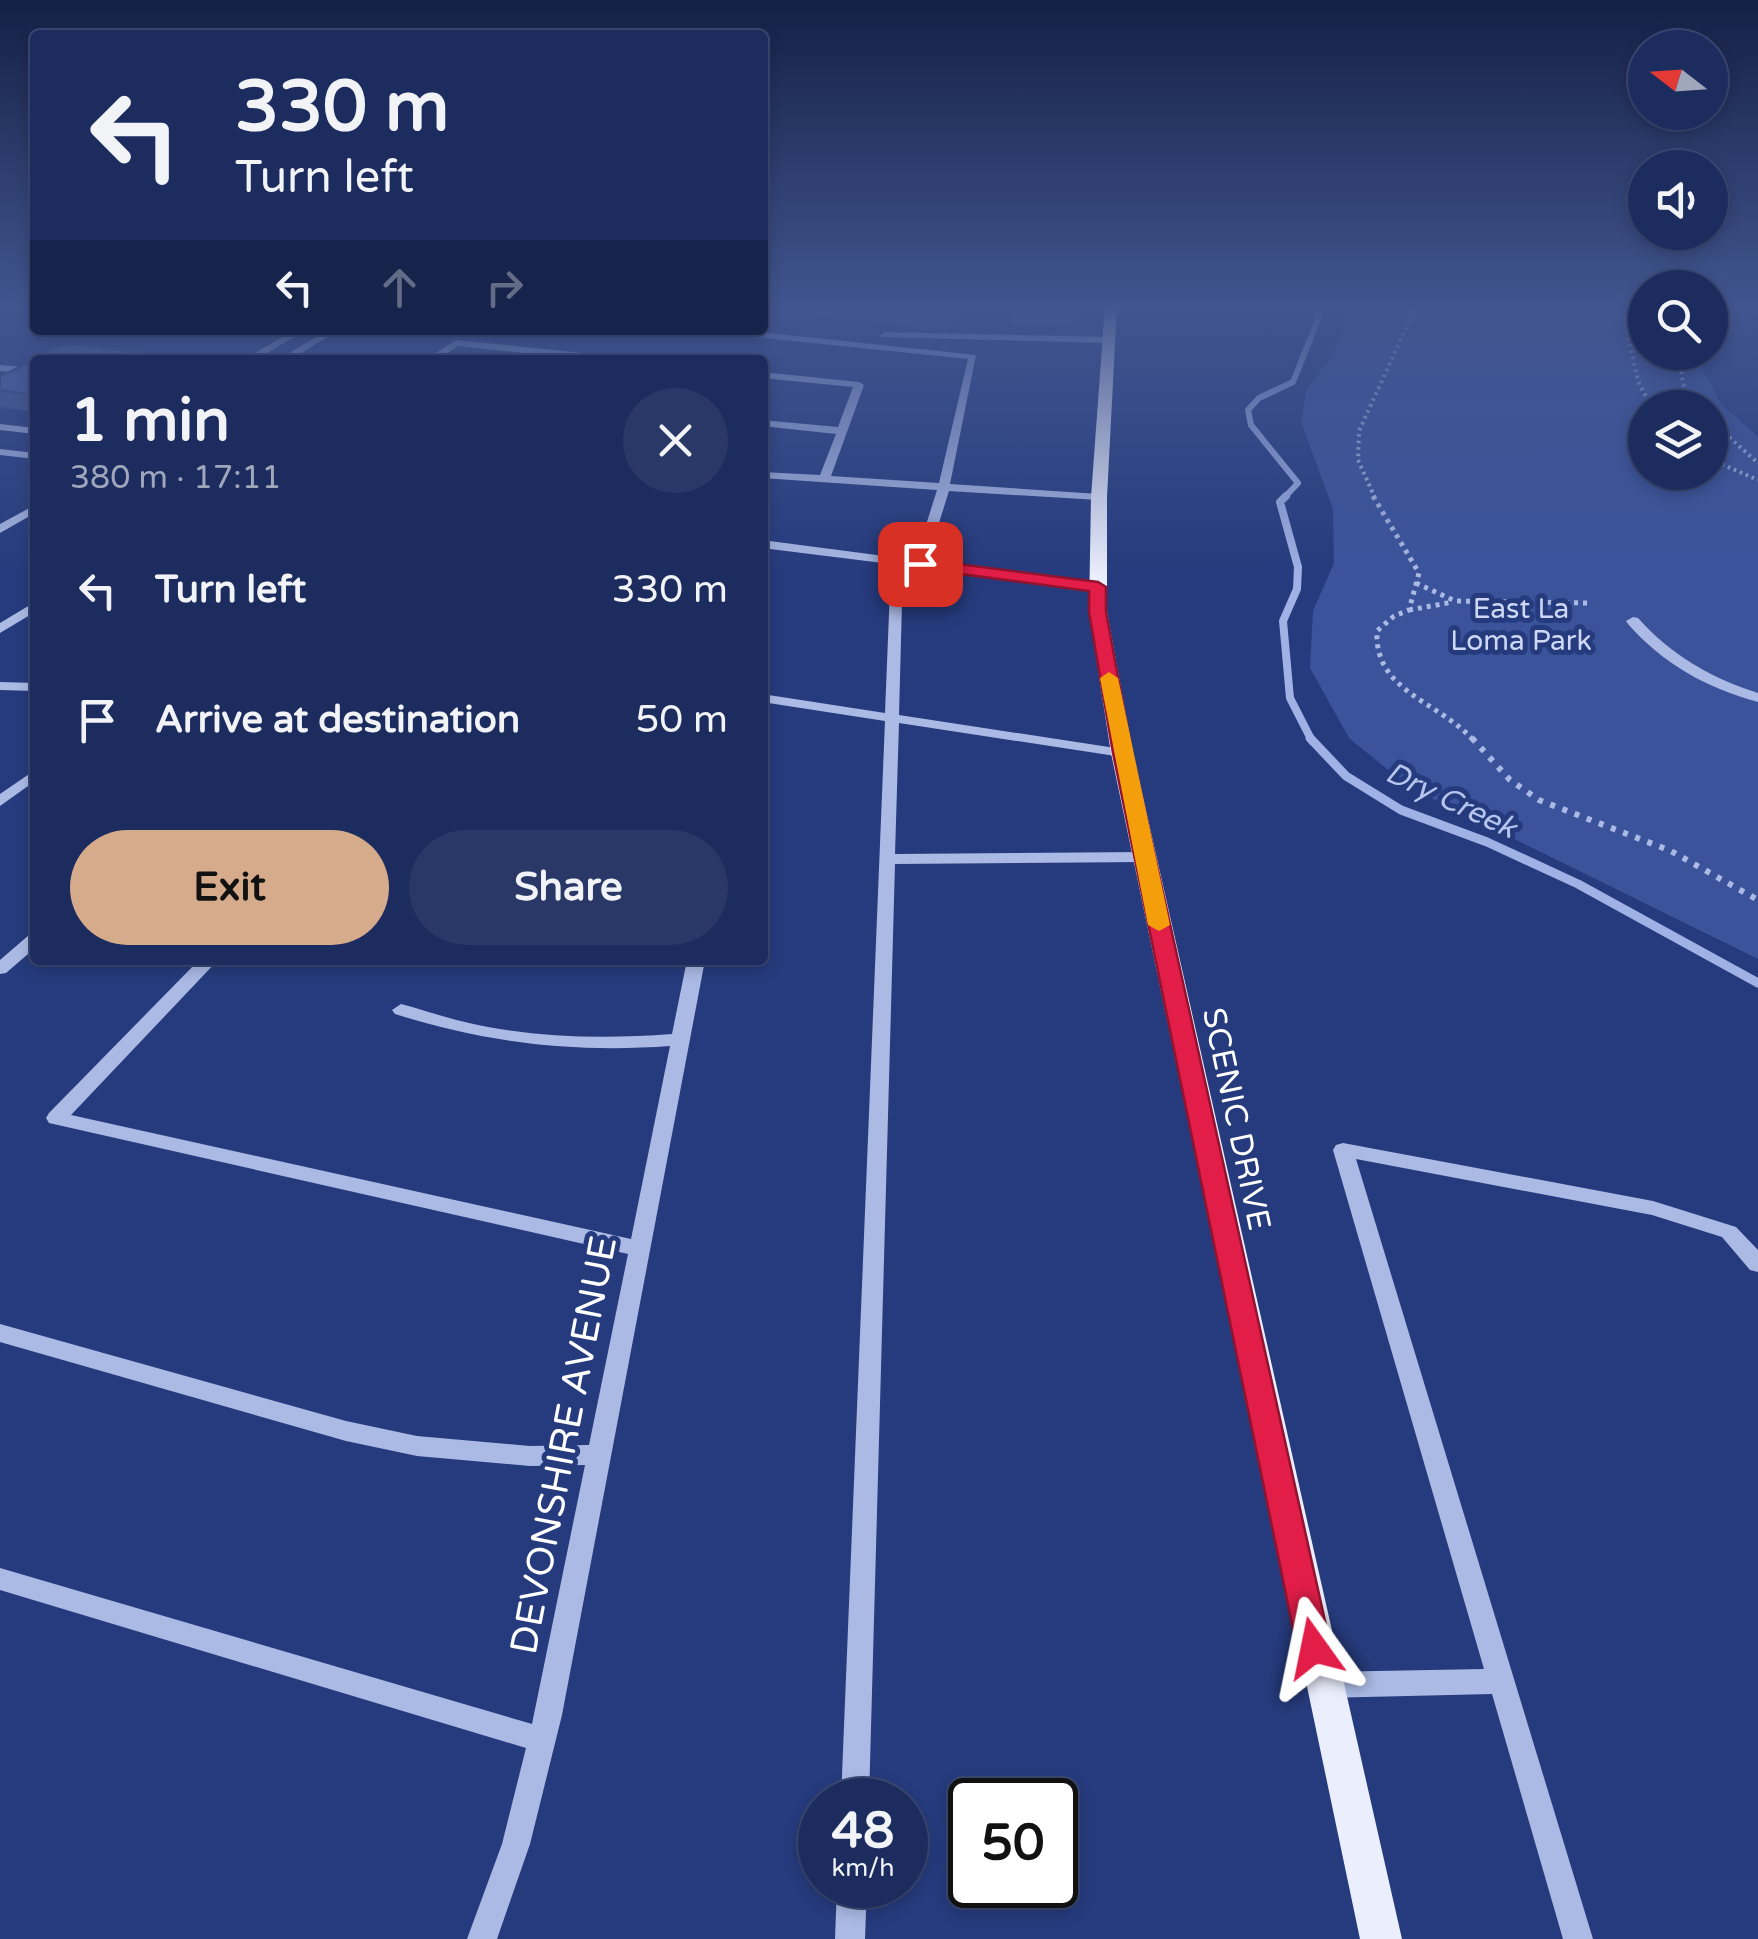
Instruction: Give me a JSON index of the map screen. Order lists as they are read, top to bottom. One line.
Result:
{"streets":{"main road":["SCENIC DRIVE"],"street":["DEVONSHIRE AVENUE"]},"water":["Dry Creek"],"parks":["East La Loma Park"],"north":"left","page":{"turn":["330 m","Turn left"],"heading":["1 min","380 m · 17:11"],"list":[{"name":"Turn left","value":"330 m"},{"name":"Arrive at destination","value":"50 m"}],"buttons":["Exit","Share"],"speed":"48 km/h","limit":"50"}}
